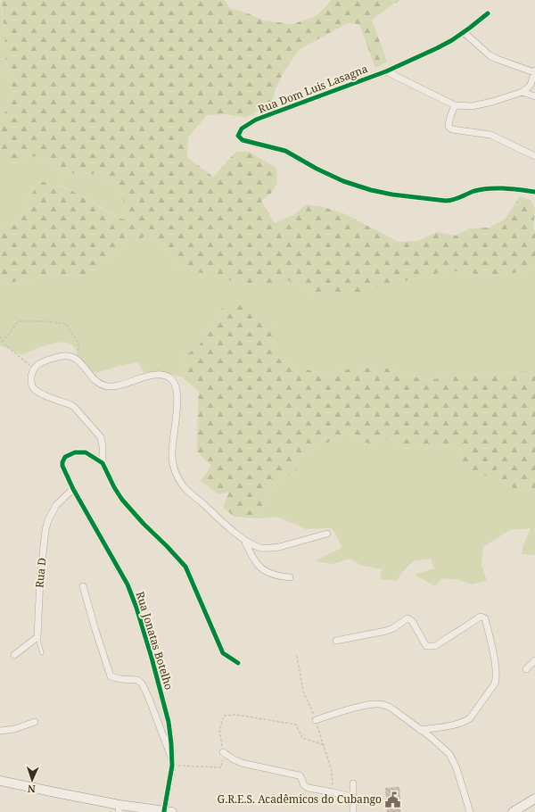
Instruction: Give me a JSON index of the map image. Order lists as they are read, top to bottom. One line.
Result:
{"streets":{"street":["Rua Dom Luis Lasagna","Rua D","Rua Jonatas Botelho"]},"crossings":[["Rua D","Rua Jonatas Botelho"]],"places":{"public building":["G.R.E.S. Acadêmicos do Cubango"]},"north":"bottom"}
